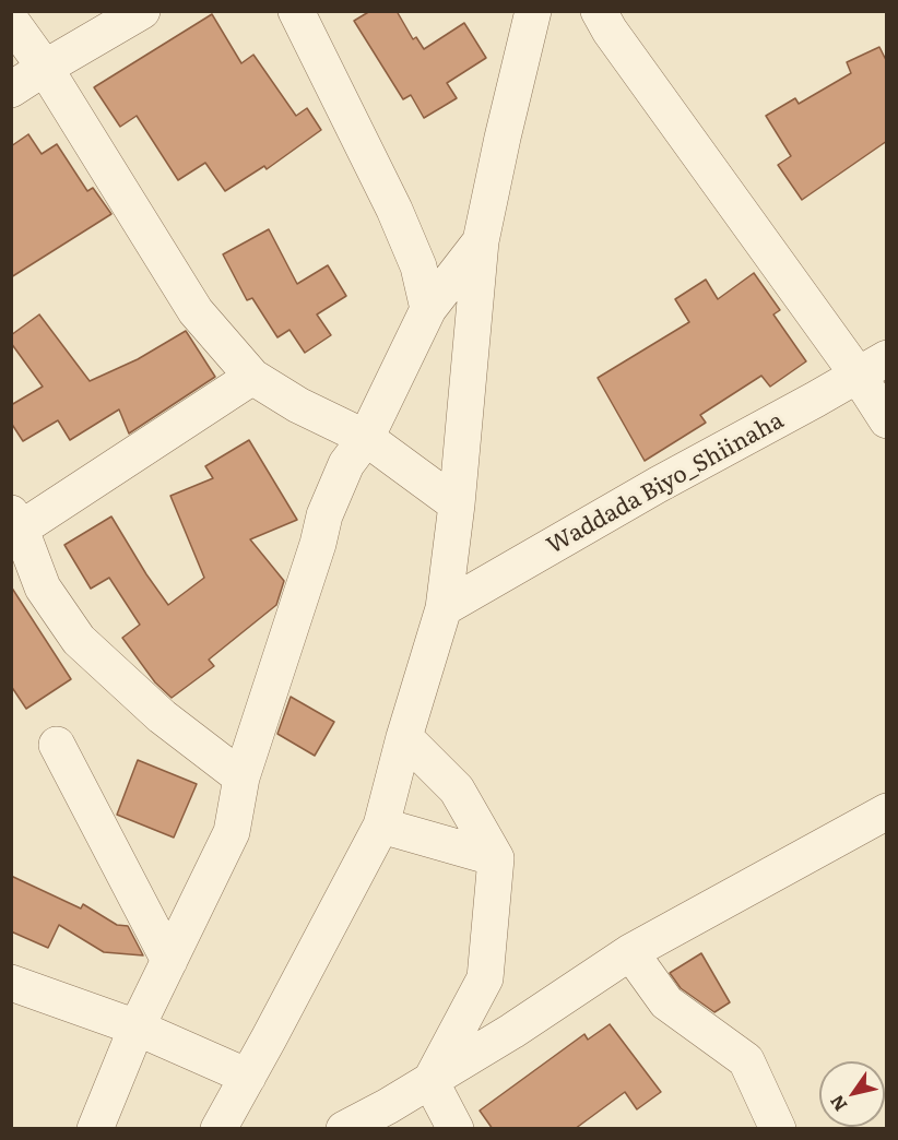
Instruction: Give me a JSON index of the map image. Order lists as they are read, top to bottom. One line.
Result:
{"streets":{"street":["Waddada Biyo_Shiinaha"]},"north":"bottom left"}
